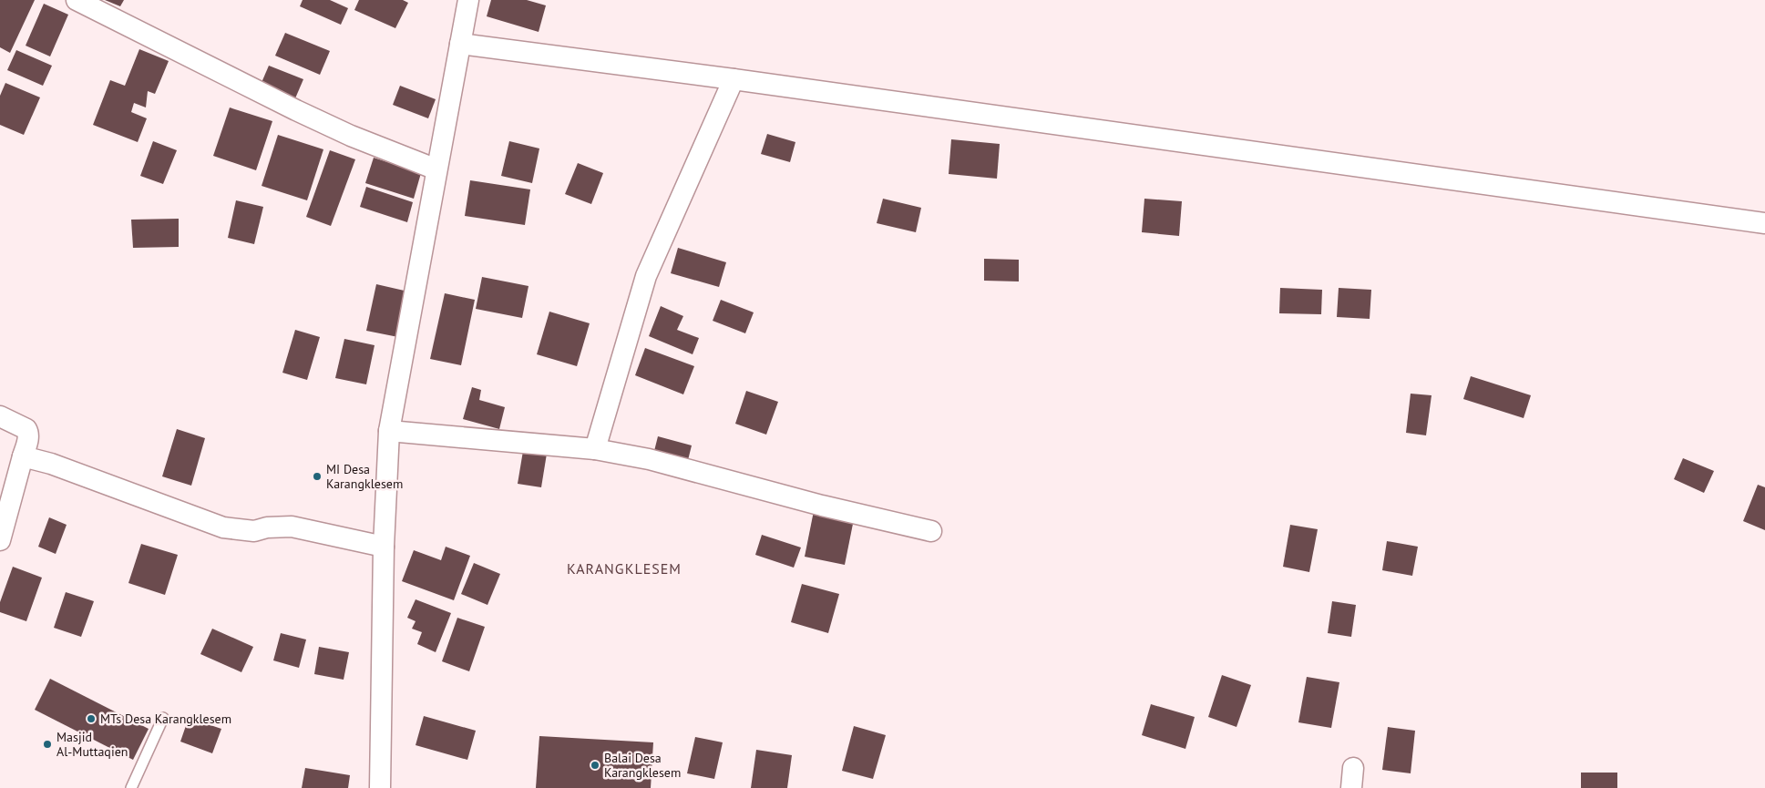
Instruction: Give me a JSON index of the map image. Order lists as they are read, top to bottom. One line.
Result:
{"districts":["KARANGKLESEM"],"places":["MI Desa Karangklesem","MTs Desa Karangklesem","Masjid Al-Muttaqien","Balai Desa Karangklesem"]}
